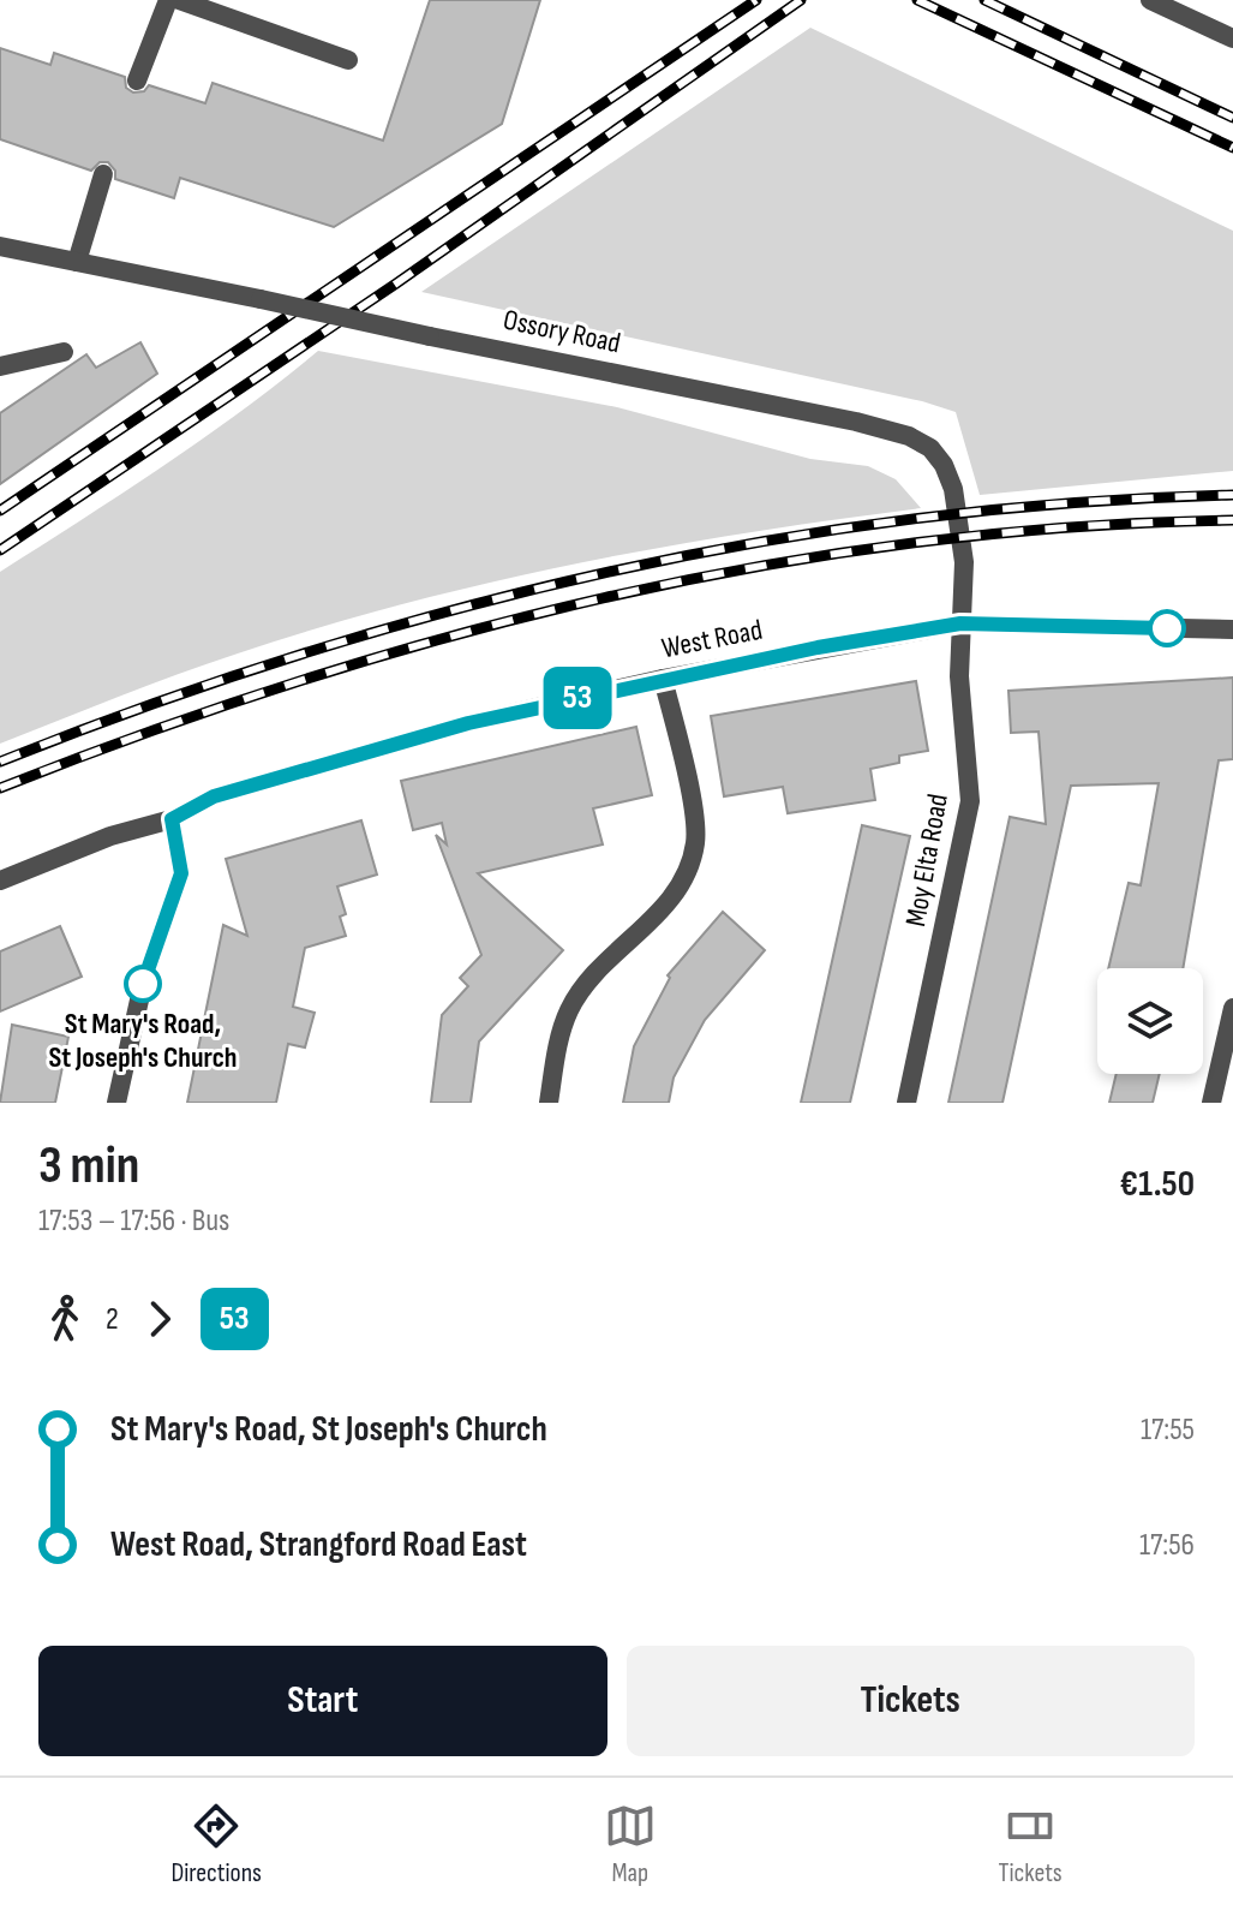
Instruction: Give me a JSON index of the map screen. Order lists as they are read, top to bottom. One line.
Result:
{"streets":{"street":["Ossory Road","West Road","Moy Elta Road"]},"crossings":[["Ossory Road","West Road"],["Ossory Road","Moy Elta Road"],["West Road","Moy Elta Road"]],"places":["St Mary's Road, St Joseph's Church"],"lines":["bus line 53"],"page":{"on_map":"53","heading":["3 min","17:53 – 17:56 · Bus","€1.50"],"legs":["2","53"],"list":[{"name":"St Mary's Road, St Joseph's Church","value":"17:55"},{"name":"West Road, Strangford Road East","value":"17:56"}],"buttons":["Start","Tickets"],"tabs":["Directions","Map","Tickets"]}}
